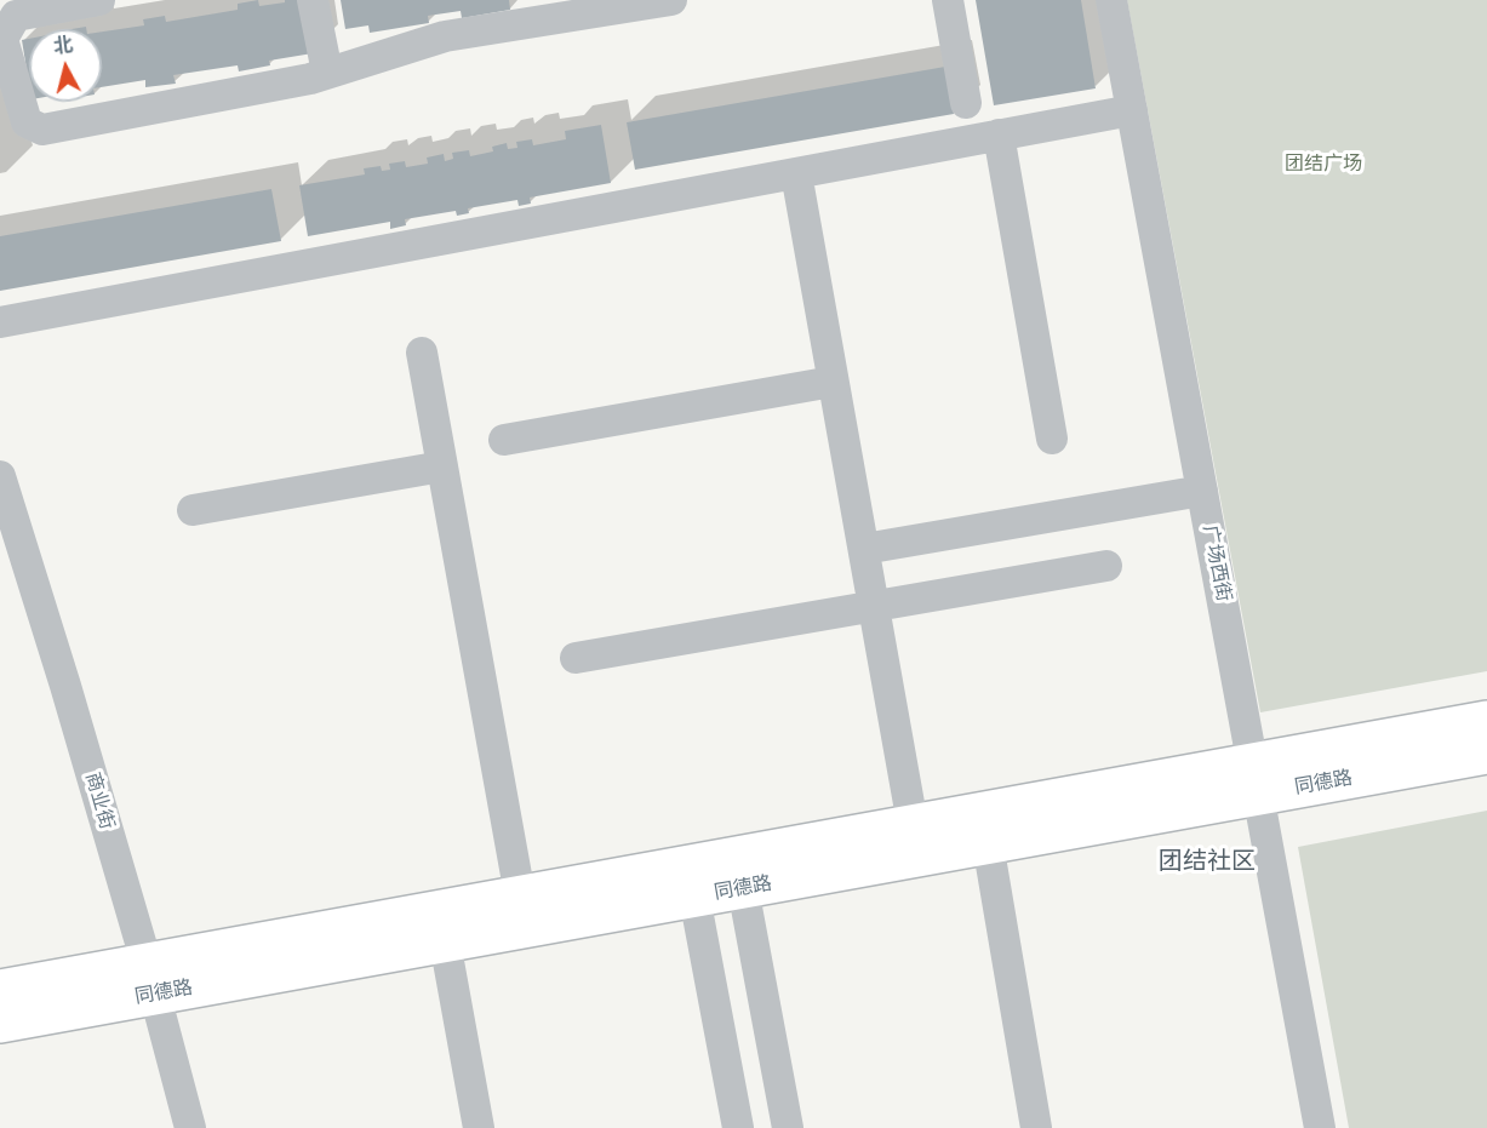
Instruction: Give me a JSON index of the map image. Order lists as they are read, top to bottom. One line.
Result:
{"streets":{"main road":["同德路"],"street":["广场西街","商业街"]},"crossings":[["广场西街","同德路"],["同德路","商业街"]],"districts":["团结社区"],"parks":["团结广场"],"north":"top"}
